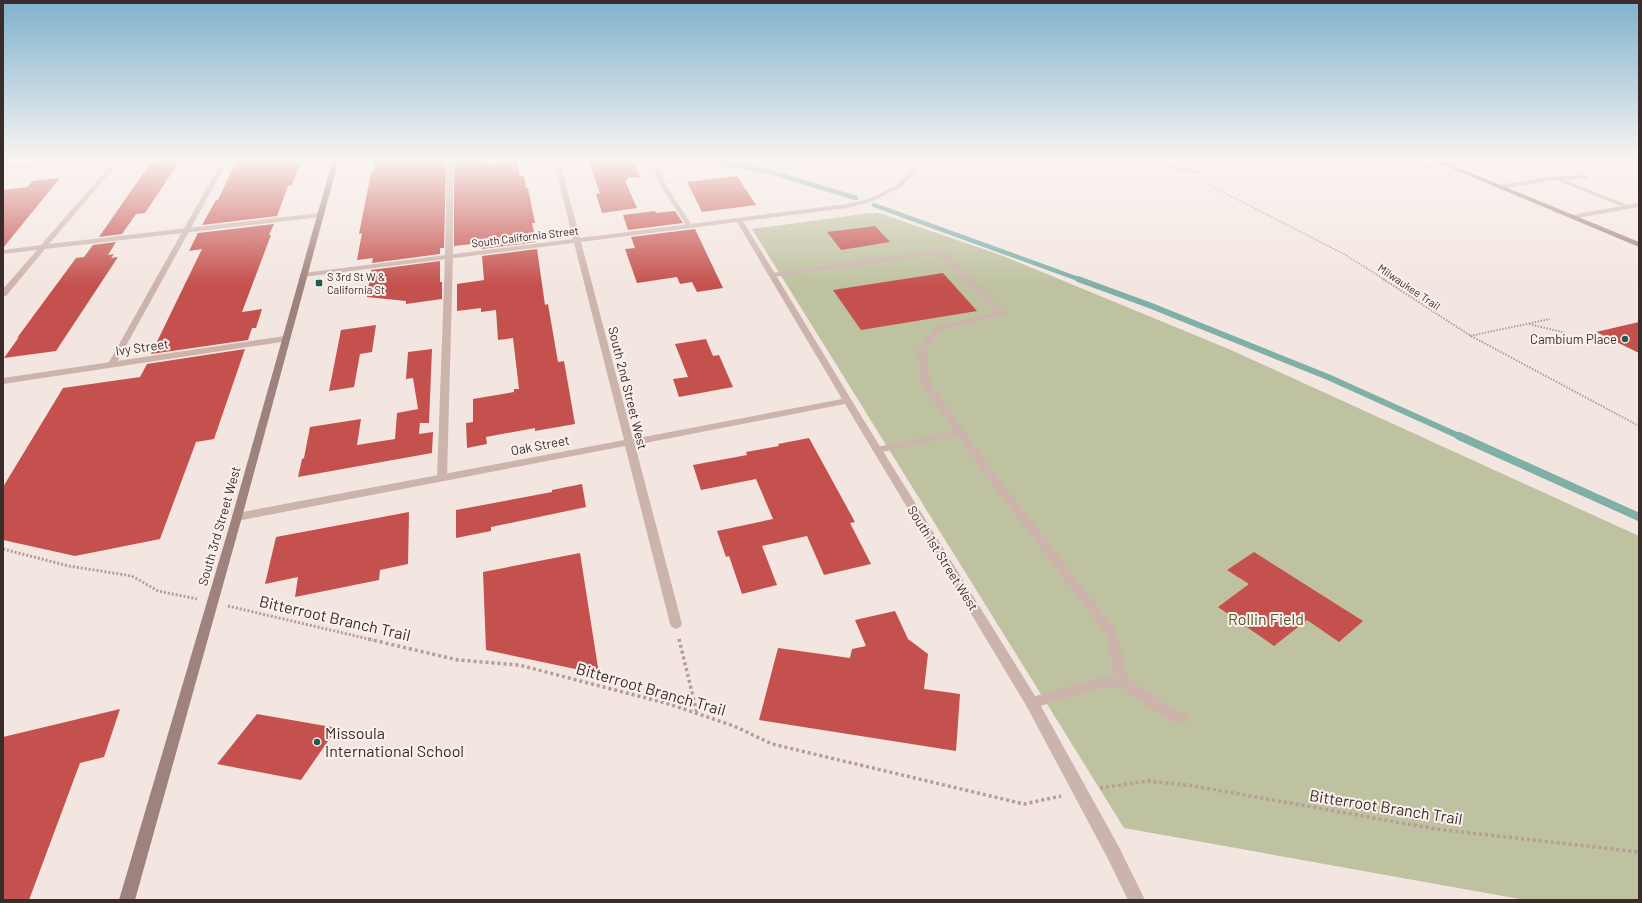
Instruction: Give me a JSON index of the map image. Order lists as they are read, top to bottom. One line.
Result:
{"streets":{"main road":["South 3rd Street West"],"street":["South California Street","Ivy Street","South 2nd Street West","Oak Street","South 1st Street West"],"path":["Milwaukee Trail","Bitterroot Branch Trail"]},"crossings":[["South California Street","South 2nd Street West"],["South California Street","South 3rd Street West"],["South California Street","South 1st Street West"],["Ivy Street","South 3rd Street West"],["South 2nd Street West","Oak Street"],["Oak Street","South 3rd Street West"],["Oak Street","South 1st Street West"]],"parks":["Rollin Field"],"places":{"transit":["S 3rd St W & California St"],"other":["Cambium Place","Missoula International School"]}}
